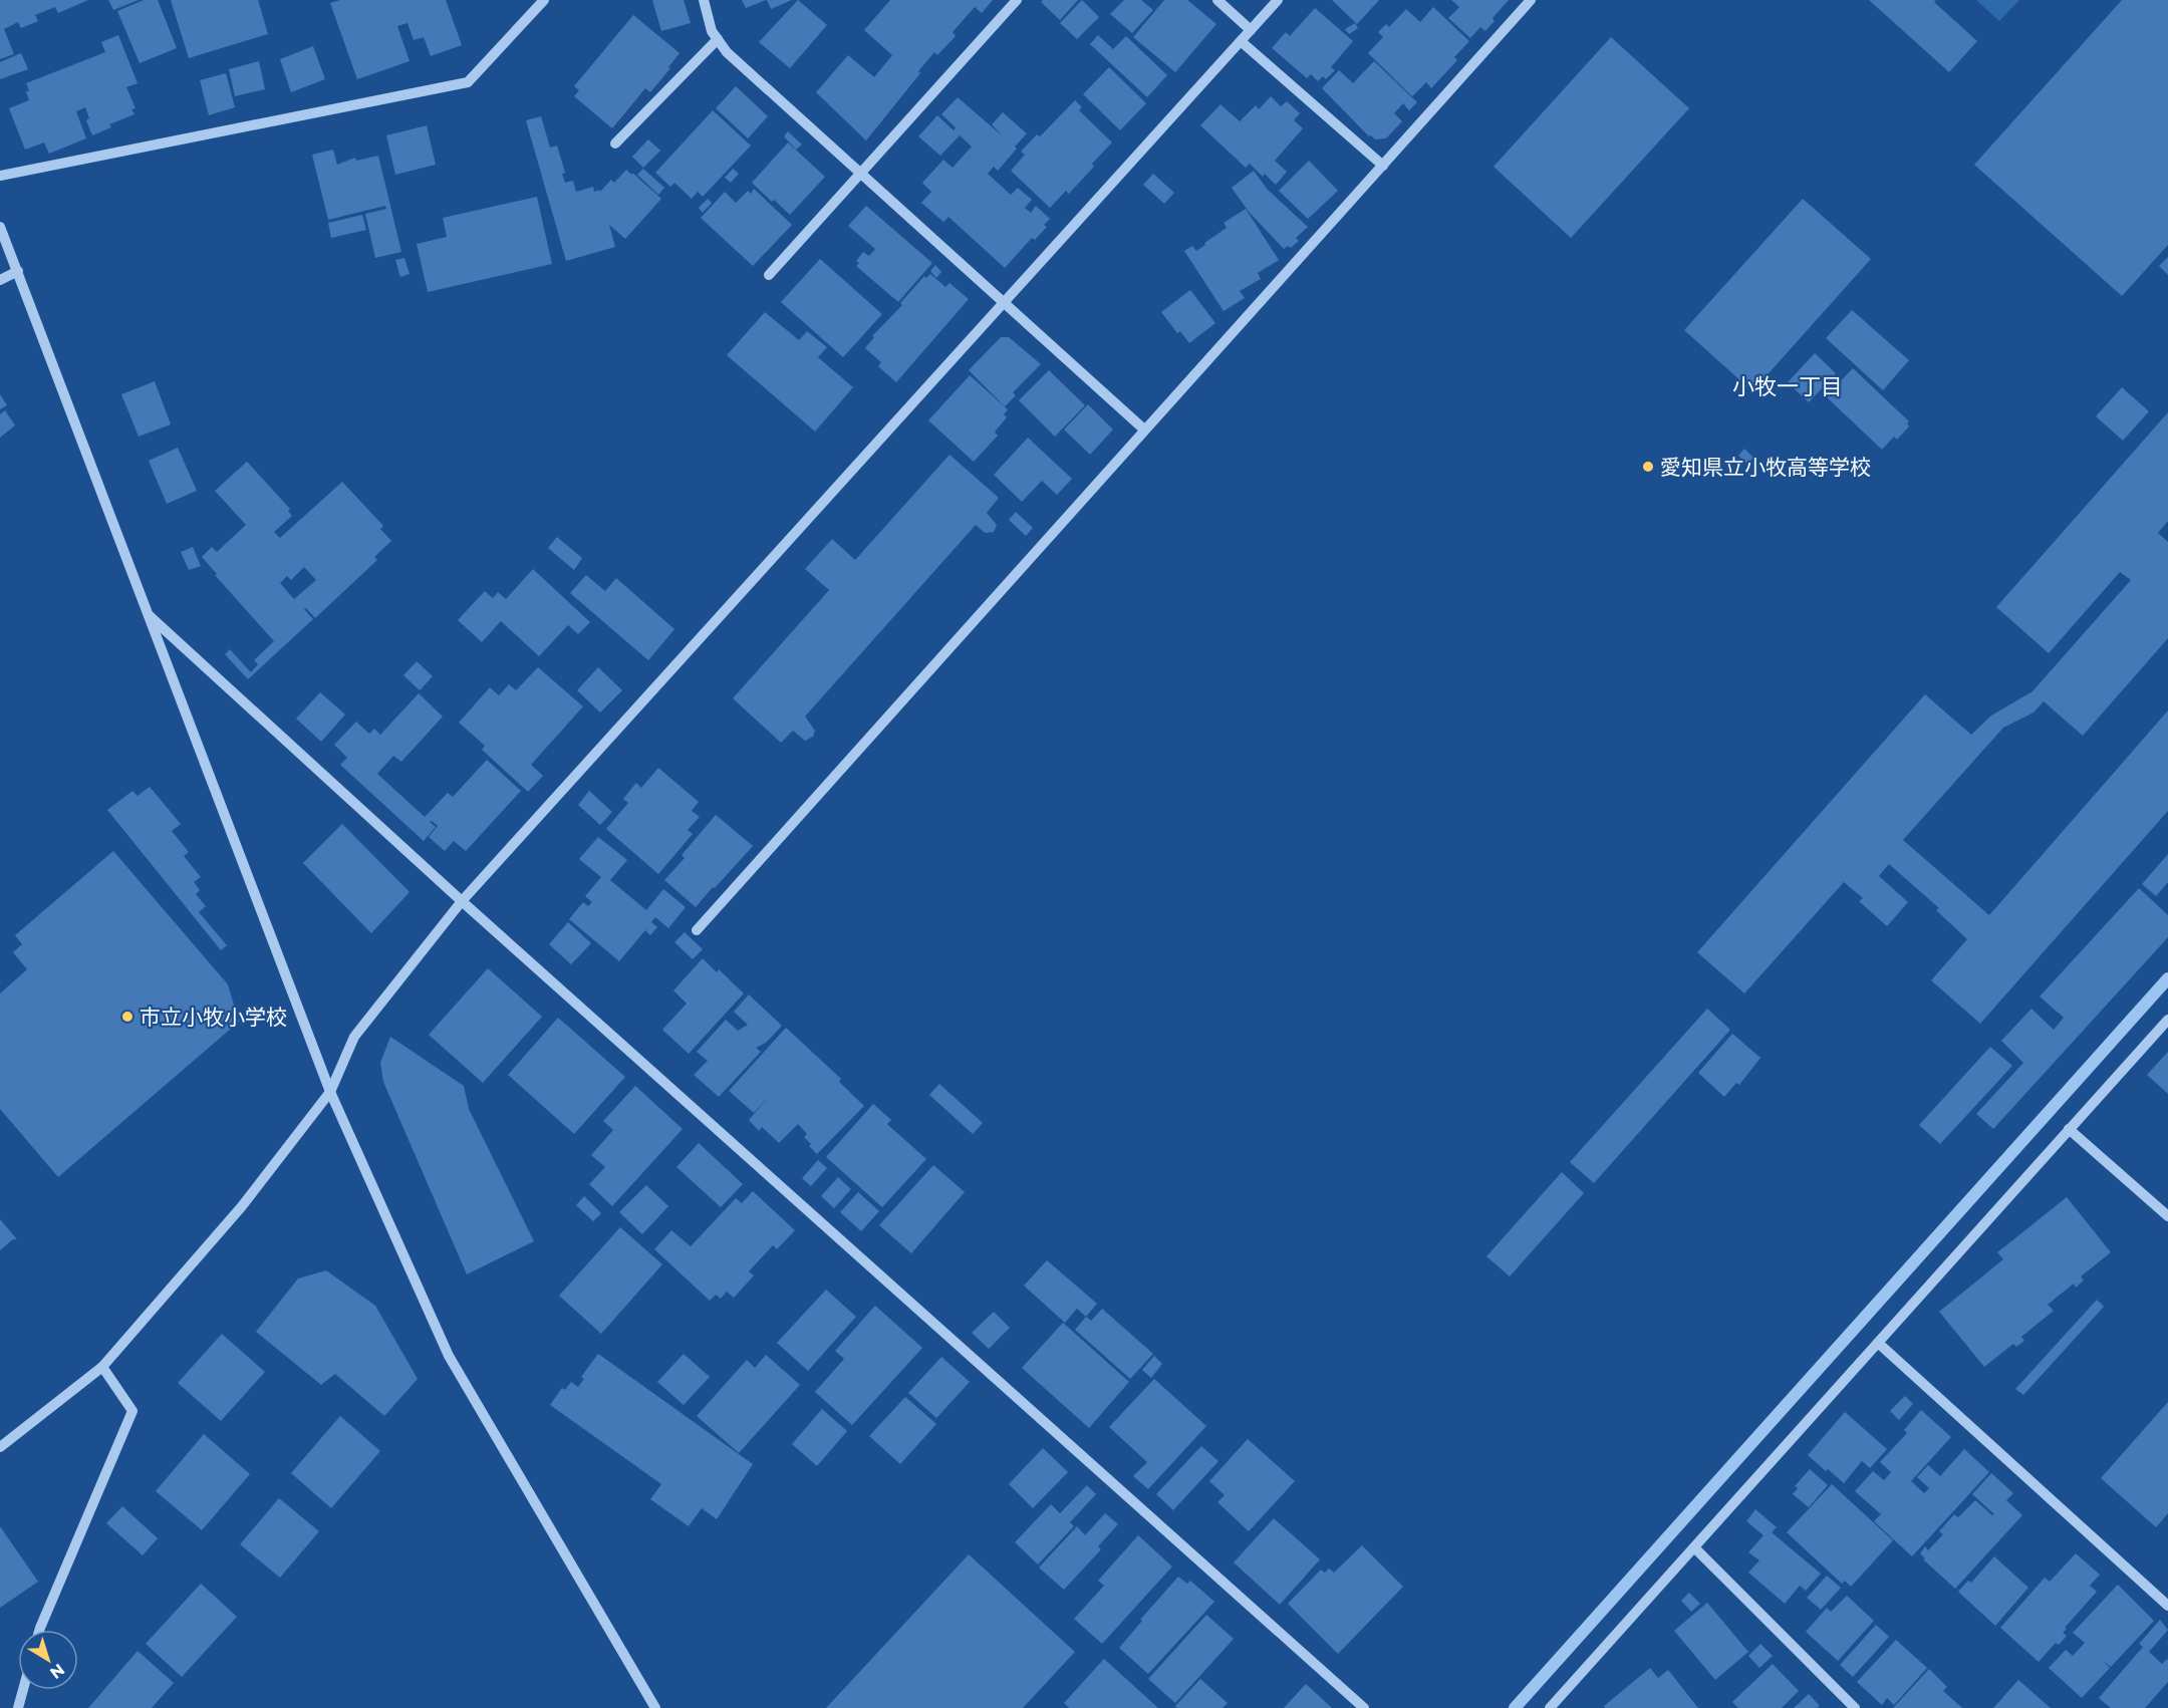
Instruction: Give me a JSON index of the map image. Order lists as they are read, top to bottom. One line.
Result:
{"districts":["小牧一丁目"],"places":["愛知県立小牧高等学校","市立小牧小学校"],"north":"bottom right"}
